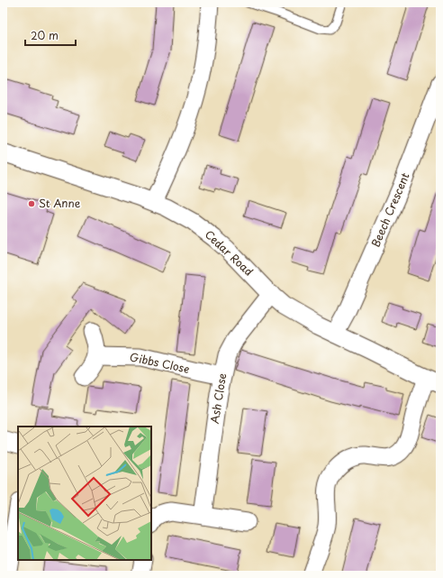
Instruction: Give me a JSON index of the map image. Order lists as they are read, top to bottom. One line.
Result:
{"streets":{"street":["Beech Crescent","Cedar Road","Gibbs Close","Ash Close"]},"crossings":[["Beech Crescent","Cedar Road"],["Cedar Road","Ash Close"],["Gibbs Close","Ash Close"]],"places":["St Anne"],"scale_bar":"20 m"}
